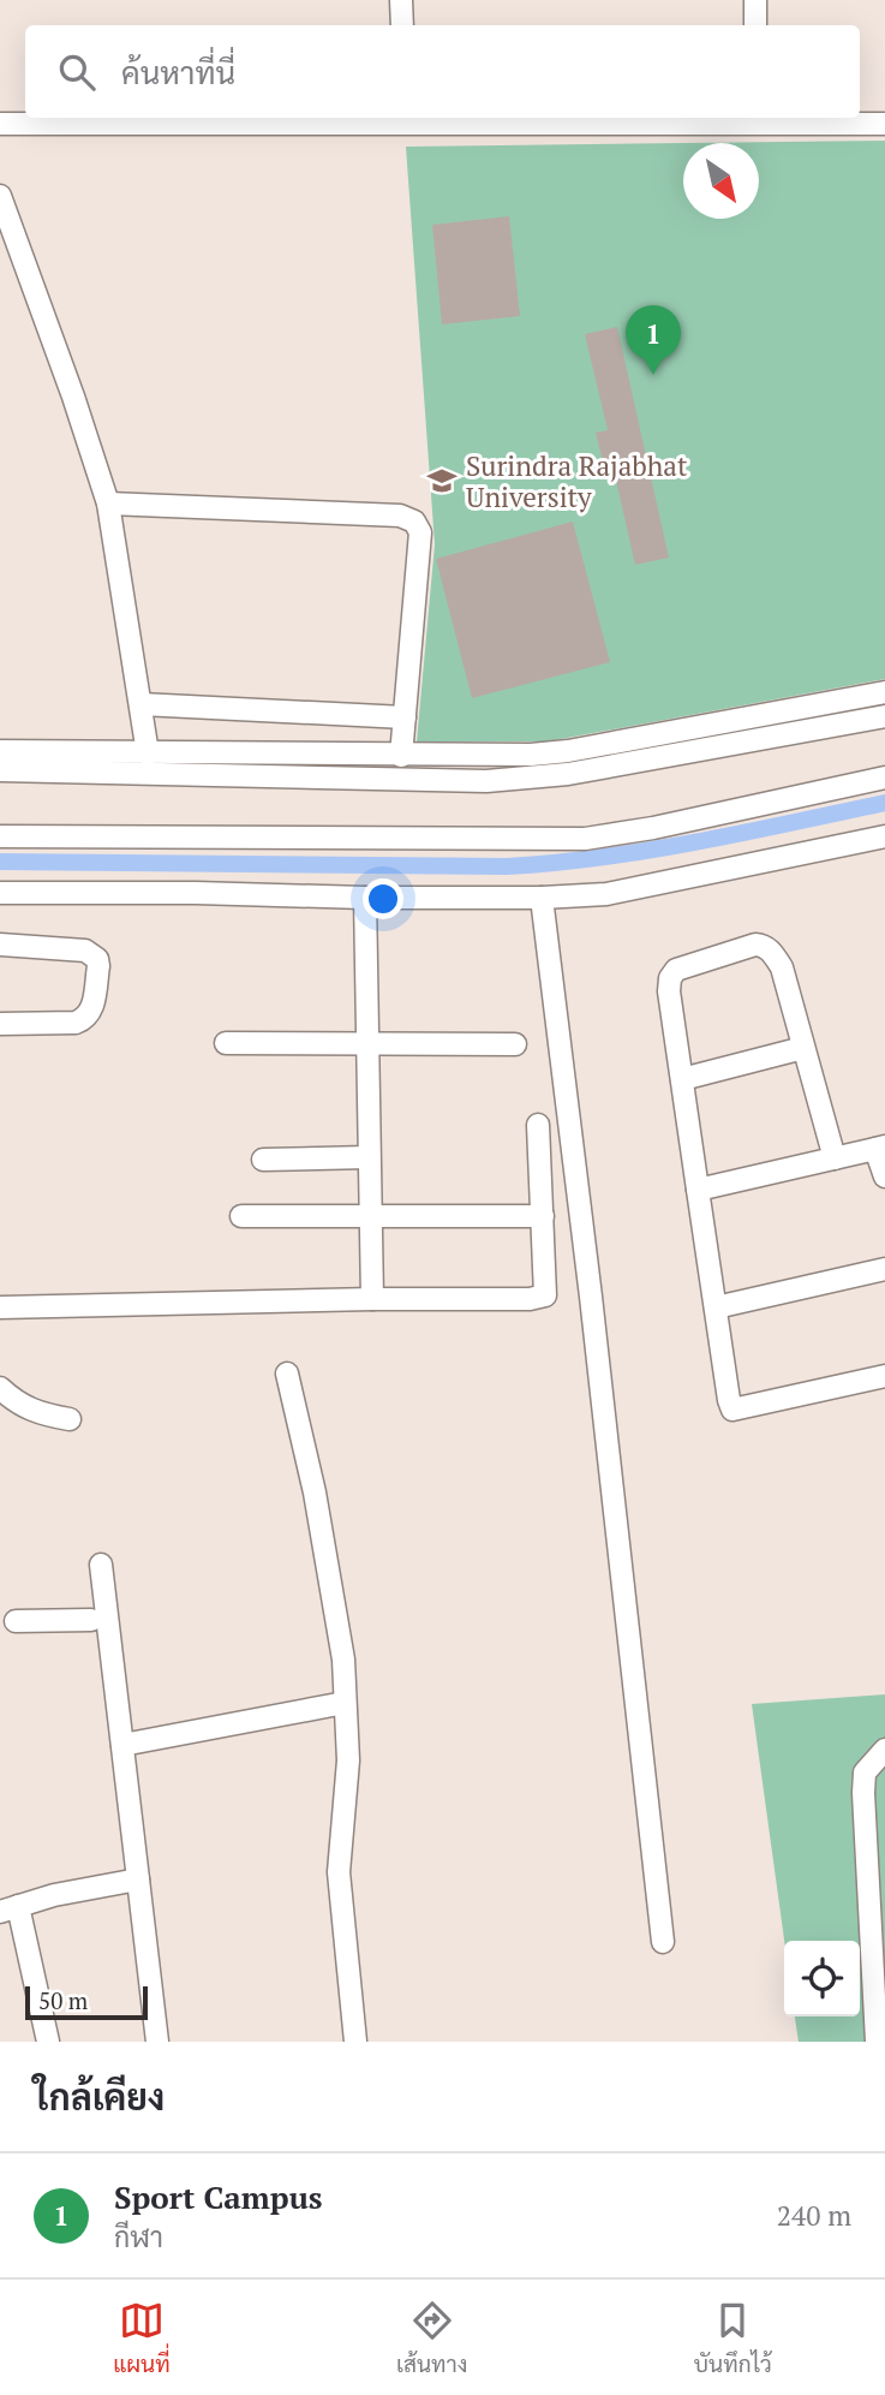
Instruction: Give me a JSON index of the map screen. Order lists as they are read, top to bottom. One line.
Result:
{"places":{"school or university":["Surindra Rajabhat University"]},"scale_bar":"50 m","north":"bottom right","page":{"search":"ค้นหาที่นี่","pins":"1","scale":"50 m","heading":"ใกล้เคียง","list":[{"mark":"1","name":"Sport Campus","note":"กีฬา","value":"240 m"}],"nav":["แผนที่","เส้นทาง","บันทึกไว้"]}}
